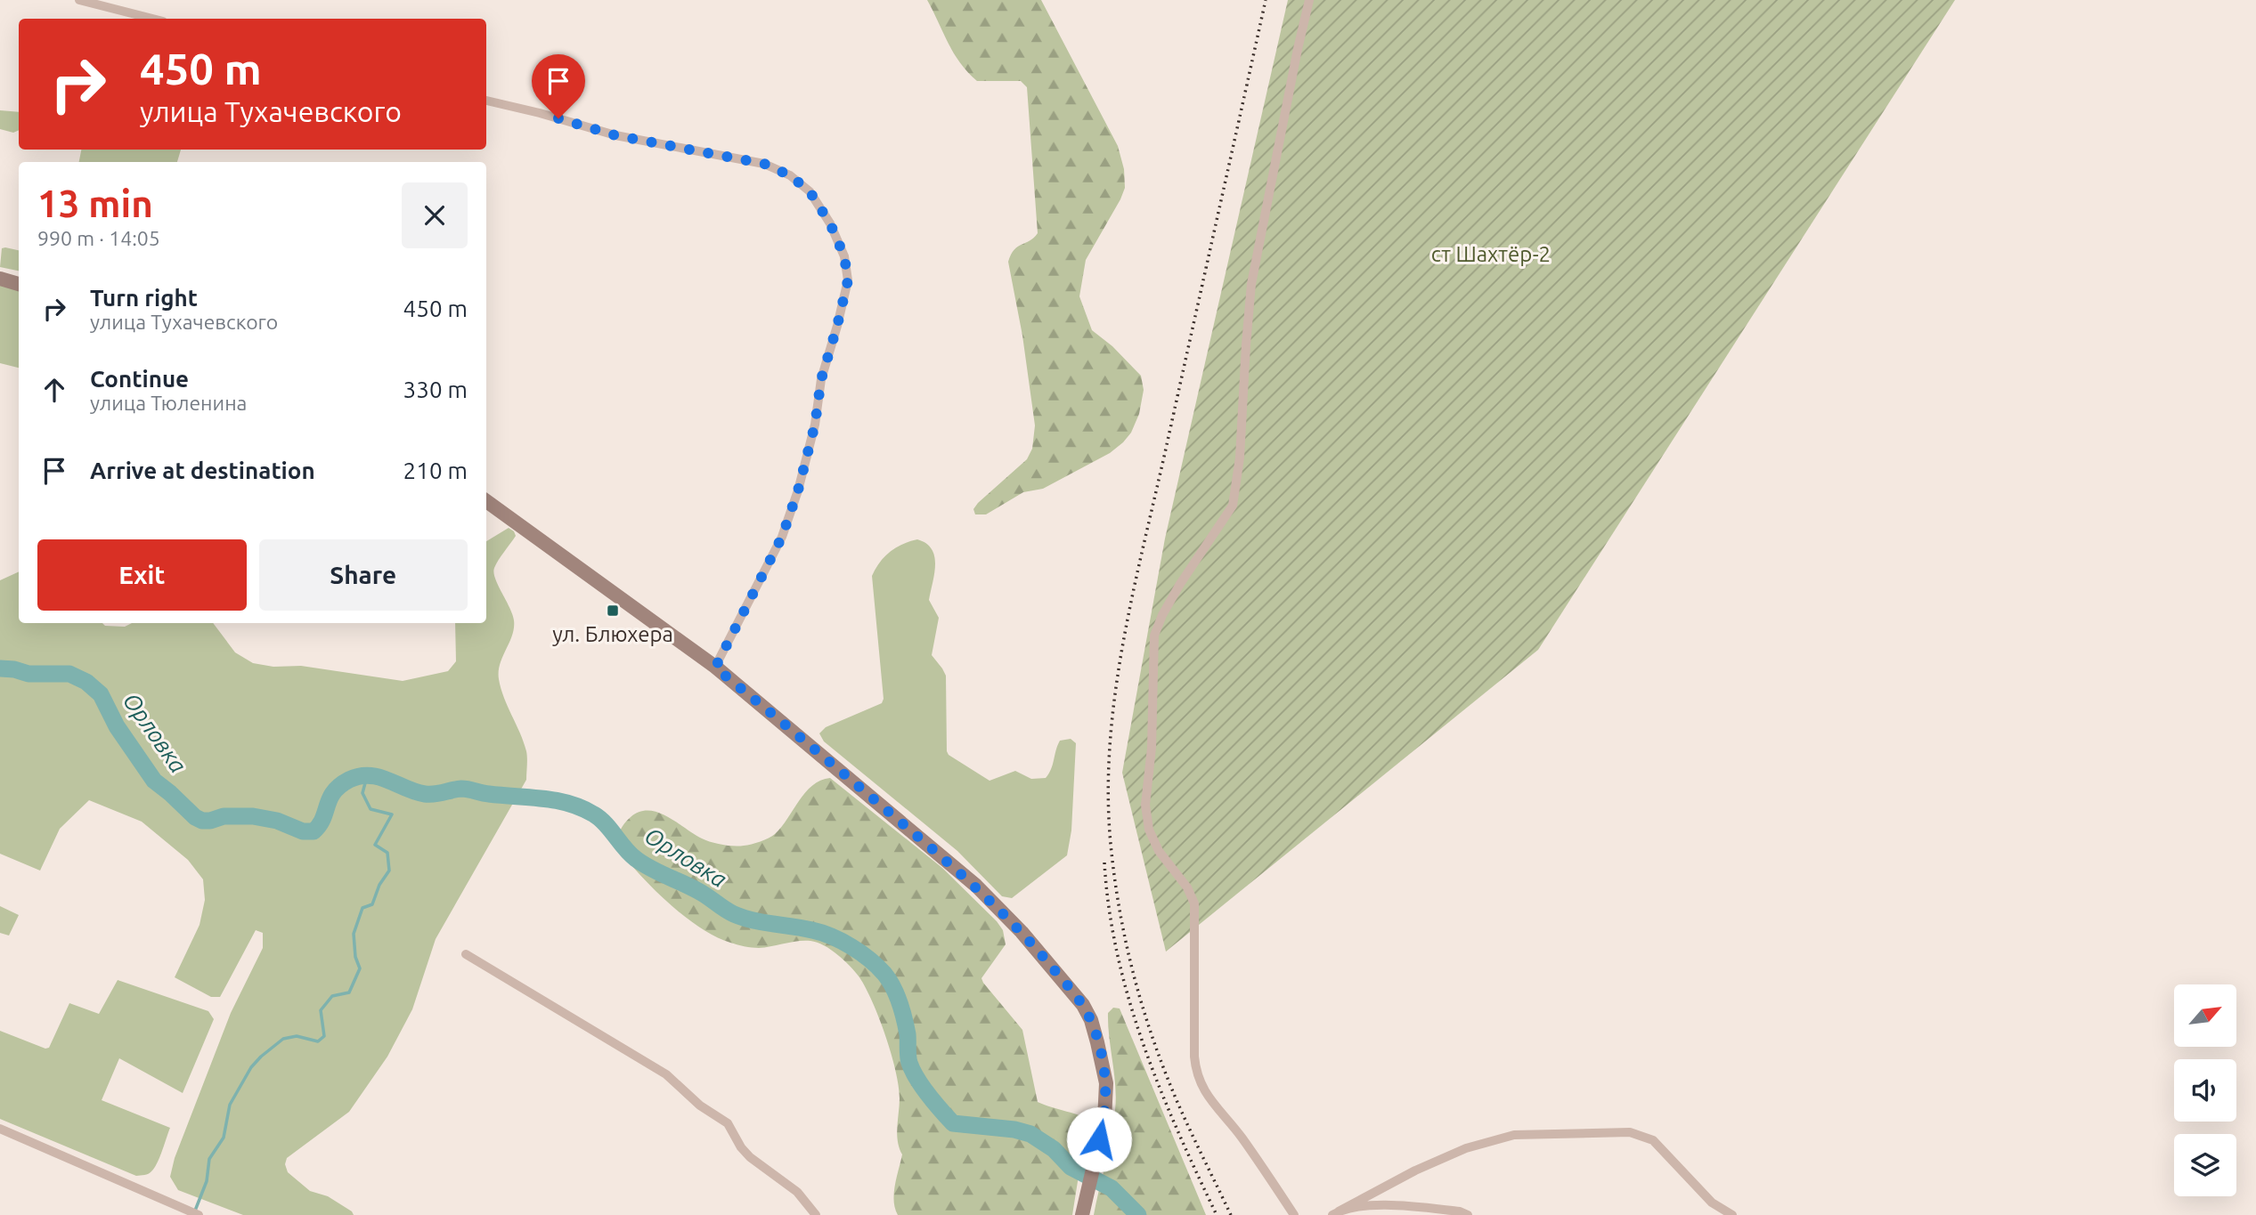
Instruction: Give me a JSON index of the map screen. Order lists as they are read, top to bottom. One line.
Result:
{"water":["Орловка"],"parks":["ст Шахтёр-2"],"places":{"transit":["ул. Блюхера"]},"north":"top right","page":{"turn":["450 m","улица Тухачевского"],"heading":["13 min","990 m · 14:05"],"list":[{"name":"Turn right","note":"улица Тухачевского","value":"450 m"},{"name":"Continue","note":"улица Тюленина","value":"330 m"},{"name":"Arrive at destination","value":"210 m"}],"buttons":["Exit","Share"]}}
